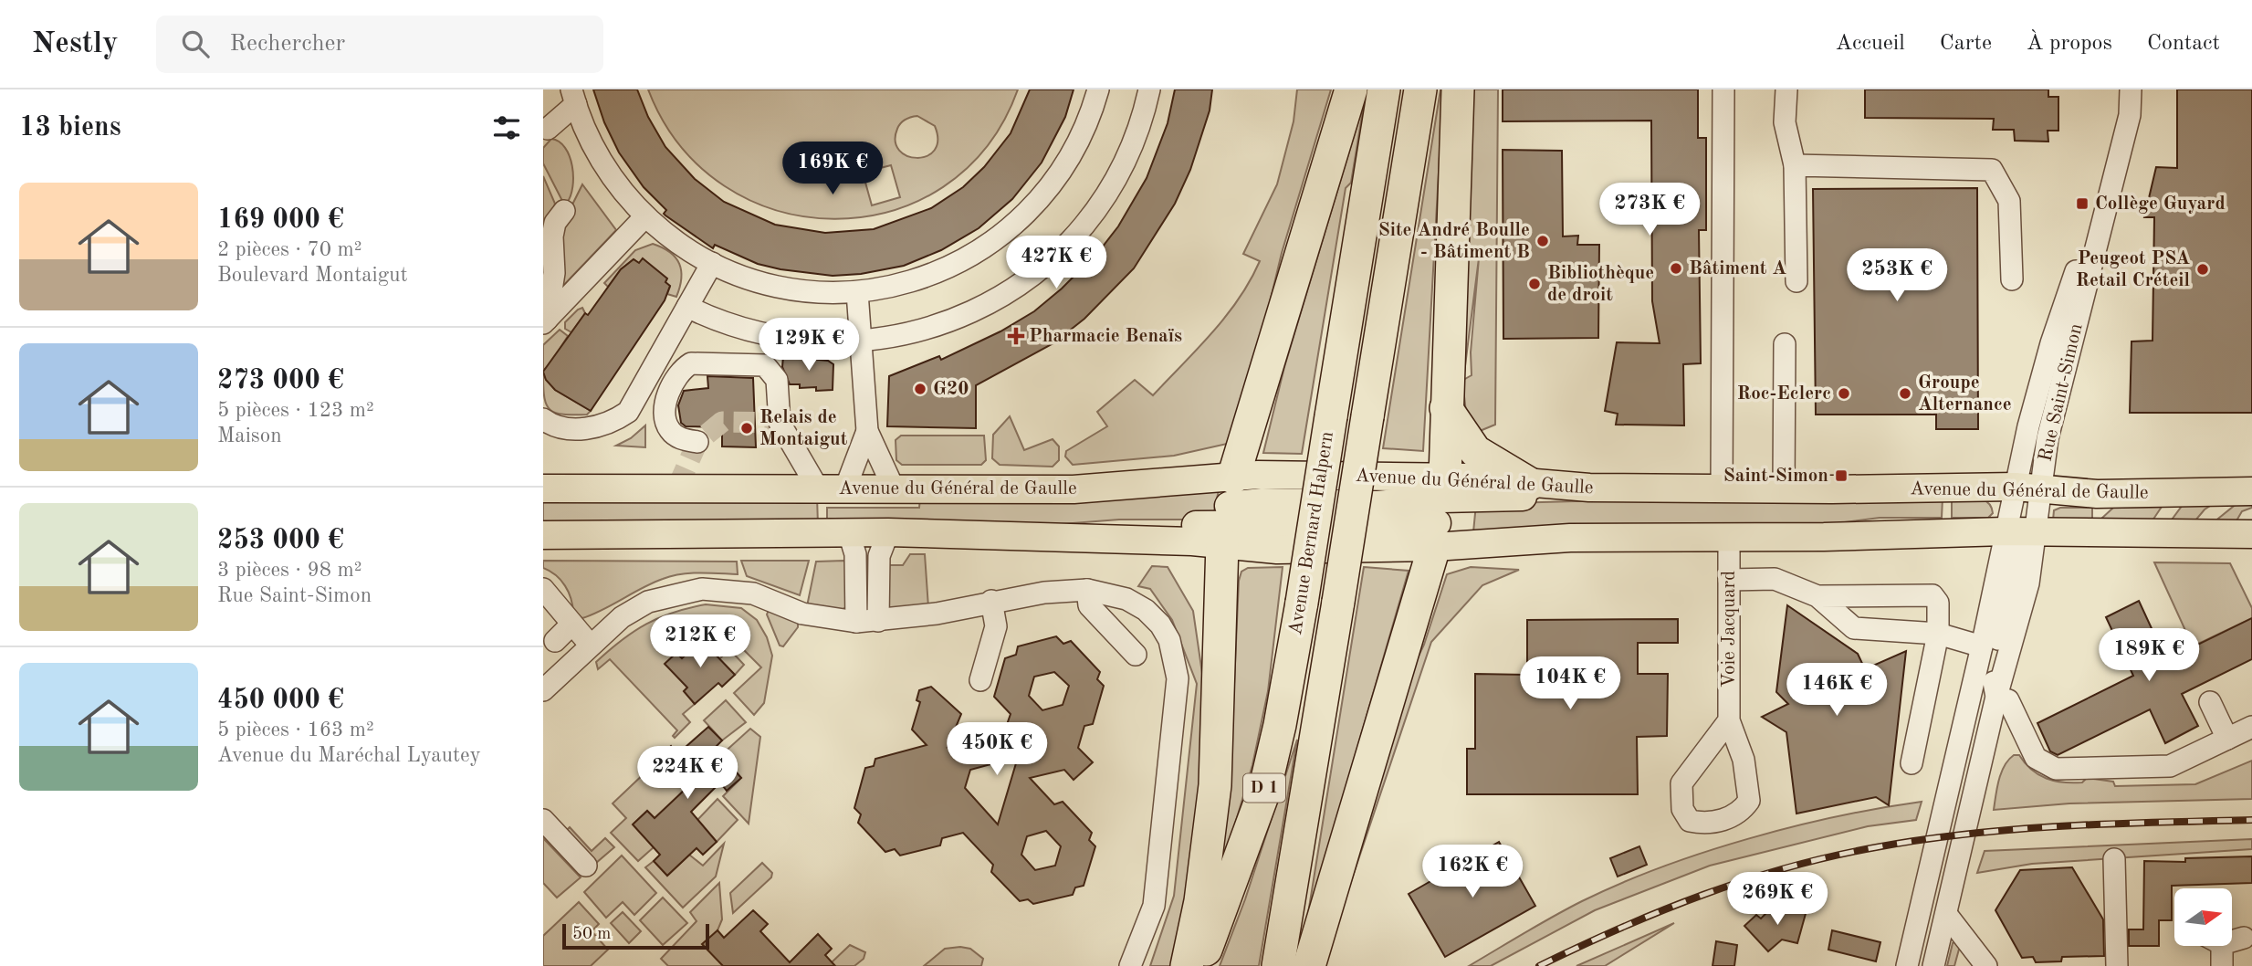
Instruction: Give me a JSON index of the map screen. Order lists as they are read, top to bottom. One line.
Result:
{"streets":{"highway":["Avenue Bernard Halpern","D 1"],"main road":["Avenue du Général de Gaulle"],"street":["Rue Saint-Simon","Voie Jacquard"]},"crossings":[["Rue Saint-Simon","Avenue du Général de Gaulle"],["Avenue du Général de Gaulle","Voie Jacquard"]],"places":{"transit":["Collège Guyard","Saint-Simon"],"other":["Site André Boulle - Bâtiment B","Bâtiment A","Peugeot PSA Retail Créteil","Bibliothèque de droit","G20","Roc-Eclerc","Groupe Alternance","Relais de Montaigut"],"health":["Pharmacie Benaïs"]},"scale_bar":"50 m","north":"right","page":{"header":"Nestly","search":"Rechercher","nav":["Accueil","Carte","À propos","Contact"],"heading":"13 biens","price":["169K €","273K €","427K €","253K €","129K €","212K €","189K €","104K €","146K €","450K €","224K €","162K €","269K €"],"list":[{"name":"169 000 €","note":"2 pièces · 70 m² · Boulevard Montaigut"},{"name":"273 000 €","note":"5 pièces · 123 m² · Maison"},{"name":"253 000 €","note":"3 pièces · 98 m² · Rue Saint-Simon"},{"name":"450 000 €","note":"5 pièces · 163 m² · Avenue du Maréchal Lyautey"}],"scale":"50 m"}}
